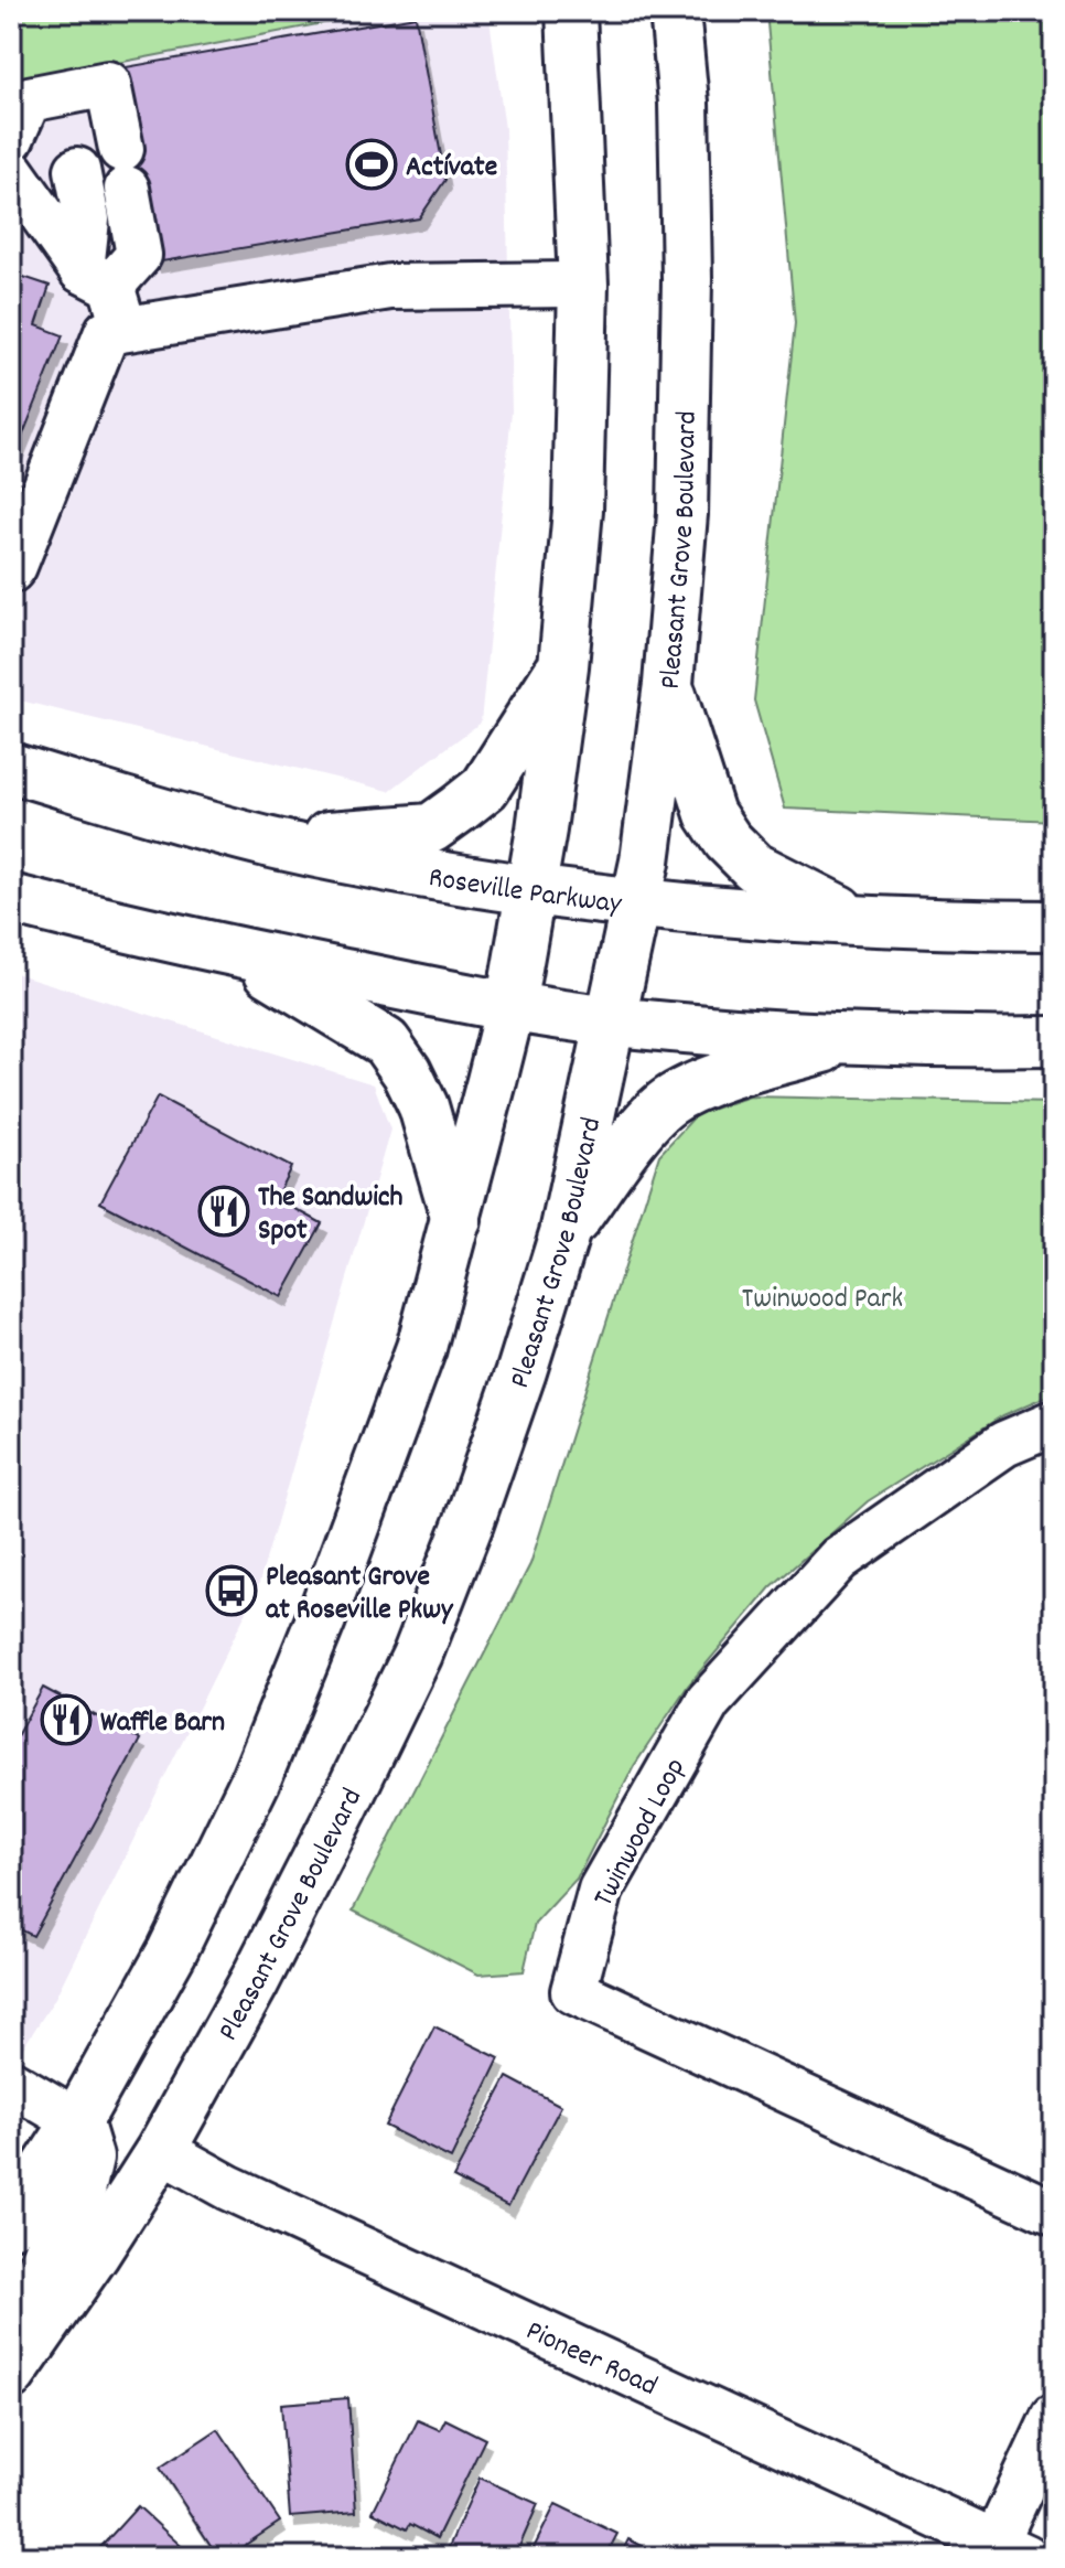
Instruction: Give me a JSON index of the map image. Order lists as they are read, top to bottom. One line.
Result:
{"streets":{"main road":["Pleasant Grove Boulevard","Roseville Parkway"],"street":["Twinwood Loop","Pioneer Road"]},"crossings":[["Pleasant Grove Boulevard","Roseville Parkway"],["Pleasant Grove Boulevard","Pioneer Road"]],"parks":["Twinwood Park"],"places":{"sports":["Actívate"],"restaurant":["The Sandwich Spot","Waffle Barn"],"bus stop":["Pleasant Grove at Roseville Pkwy"]}}
